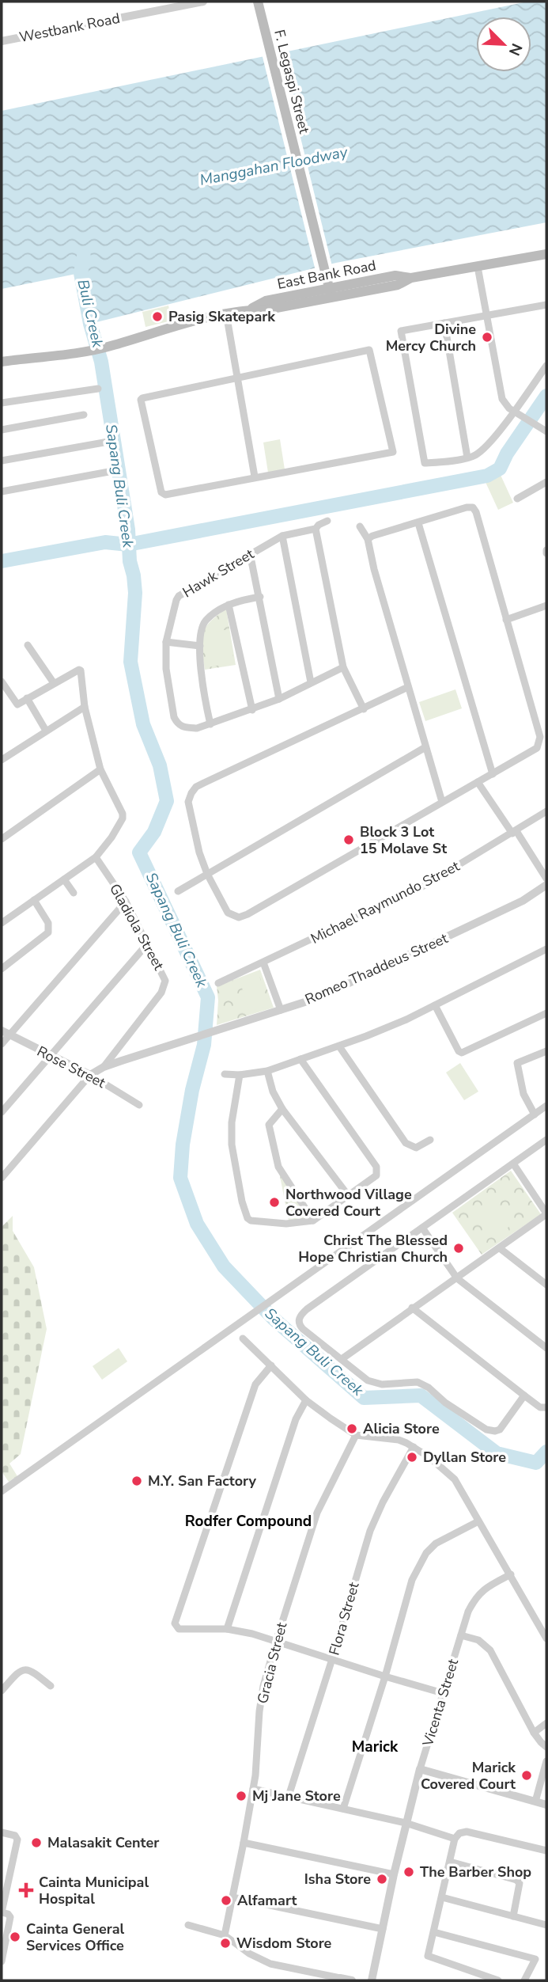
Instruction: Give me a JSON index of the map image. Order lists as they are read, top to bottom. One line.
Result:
{"streets":{"main road":["F. Legaspi Street","East Bank Road"],"street":["Westbank Road","Hawk Street","Michael Raymundo Street","Gladiola Street","Romeo Thaddeus Street","Rose Street","Flora Street","Gracia Street","Vicenta Street"]},"crossings":[["F. Legaspi Street","East Bank Road"],["Gladiola Street","Romeo Thaddeus Street"],["Gladiola Street","Rose Street"]],"districts":["Rodfer Compound","Marick"],"water":["Manggahan Floodway","Buli Creek","Sapang Buli Creek"],"places":{"other":["Pasig Skatepark","Divine Mercy Church","Block 3 Lot 15 Molave St","Northwood Village Covered Court","Christ The Blessed Hope Christian Church","Alicia Store","Dyllan Store","M.Y. San Factory","Marick Covered Court","Mj Jane Store","Malasakit Center","The Barber Shop","Isha Store","Alfamart","Cainta General Services Office","Wisdom Store"],"health":["Cainta Municipal Hospital"]},"north":"bottom right"}
